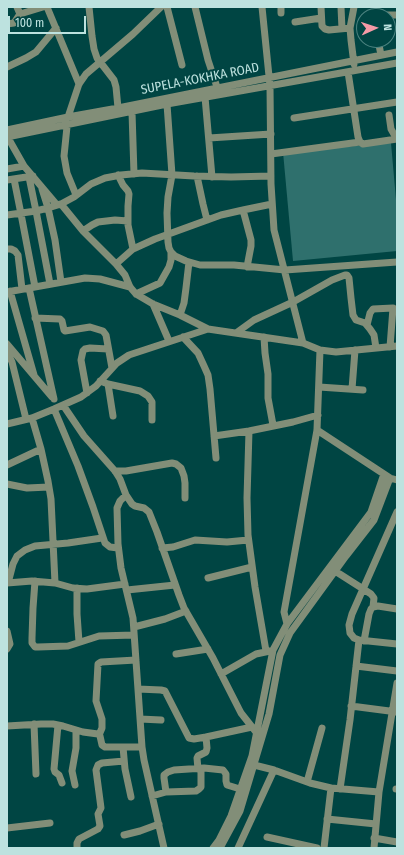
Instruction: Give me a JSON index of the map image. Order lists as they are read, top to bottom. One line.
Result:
{"streets":{"street":["SUPELA-KOKHKA ROAD"]},"scale_bar":"100 m","north":"right"}
